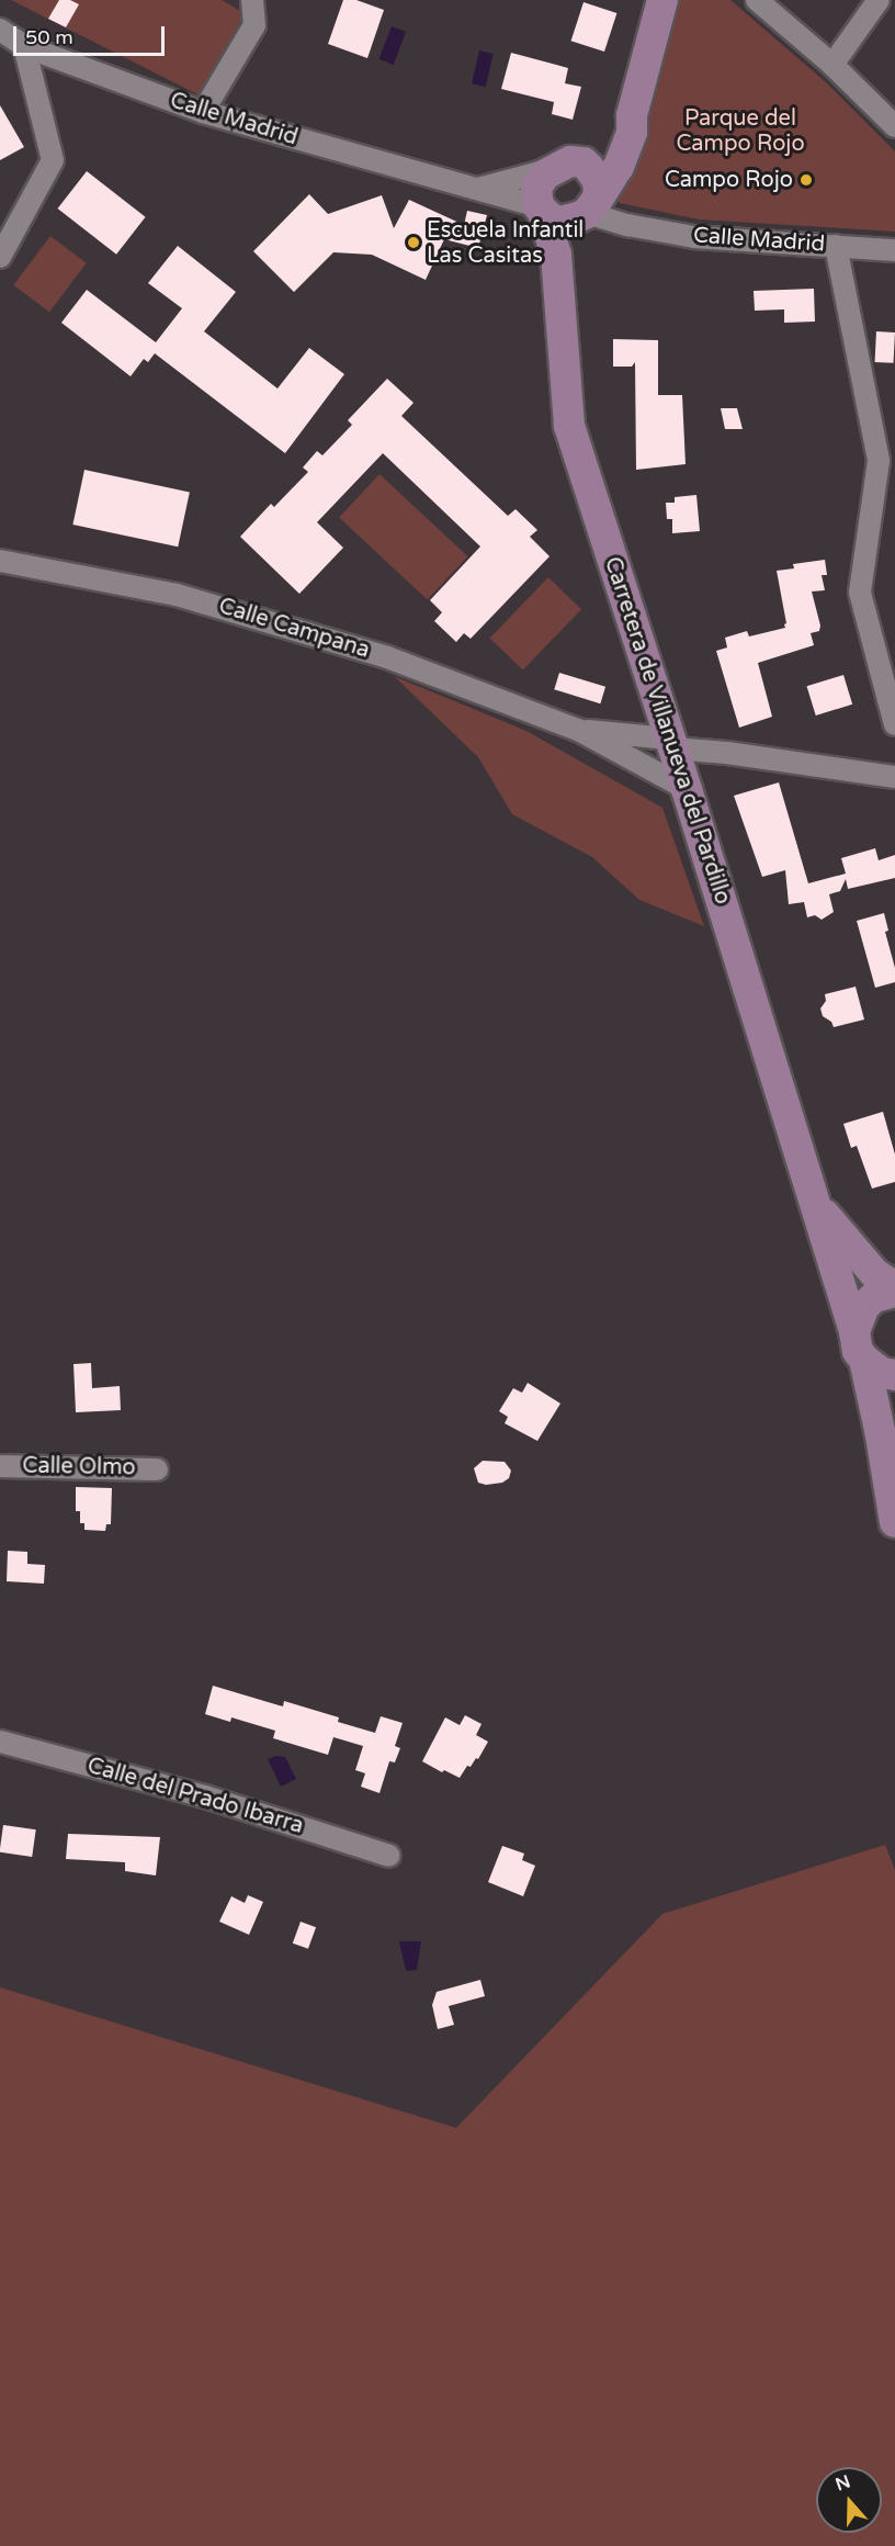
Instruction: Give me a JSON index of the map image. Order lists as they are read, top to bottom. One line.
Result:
{"streets":{"street":["Calle Madrid","Calle Campana","Carretera de Villanueva del Pardillo","Calle Olmo","Calle del Prado Ibarra"]},"crossings":[["Calle Madrid","Carretera de Villanueva del Pardillo"]],"parks":["Parque del Campo Rojo"],"places":["Campo Rojo","Escuela Infantil Las Casitas"],"scale_bar":"50 m","north":"top"}
